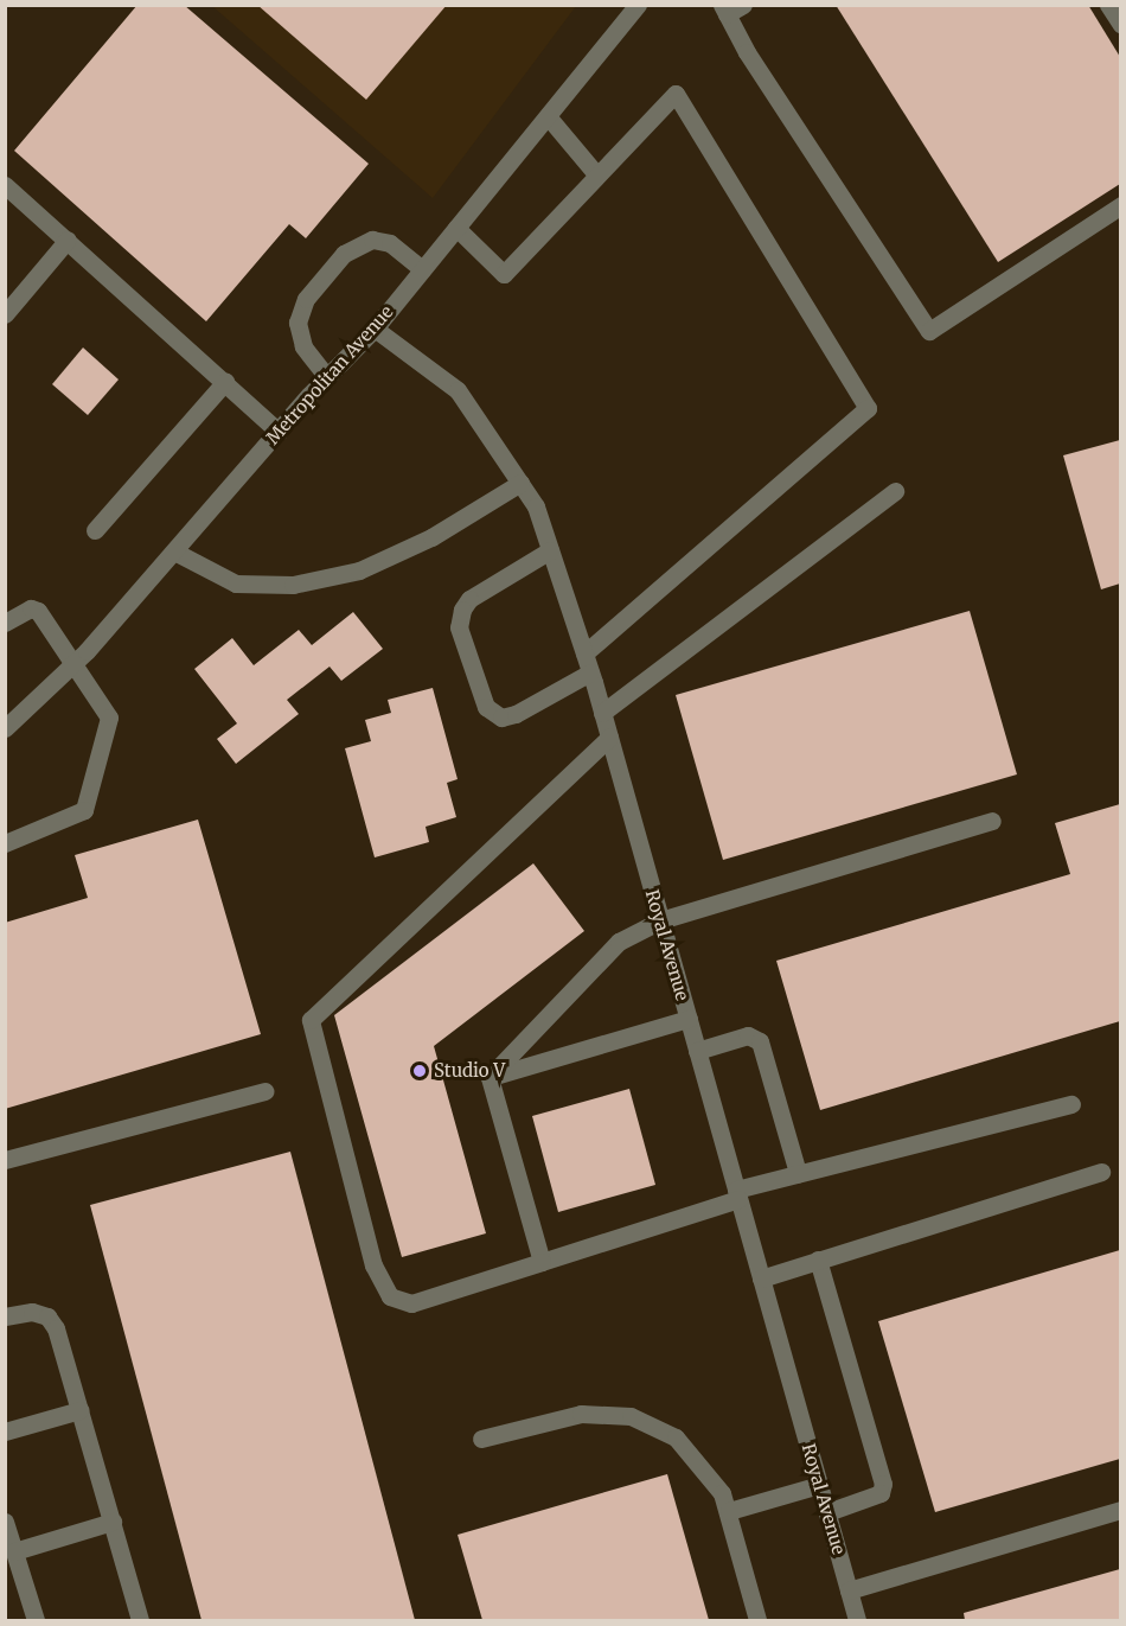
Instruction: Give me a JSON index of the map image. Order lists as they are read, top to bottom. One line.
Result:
{"streets":{"street":["Metropolitan Avenue","Royal Avenue"]},"crossings":[["Metropolitan Avenue","Royal Avenue"]],"places":["Studio V"]}
